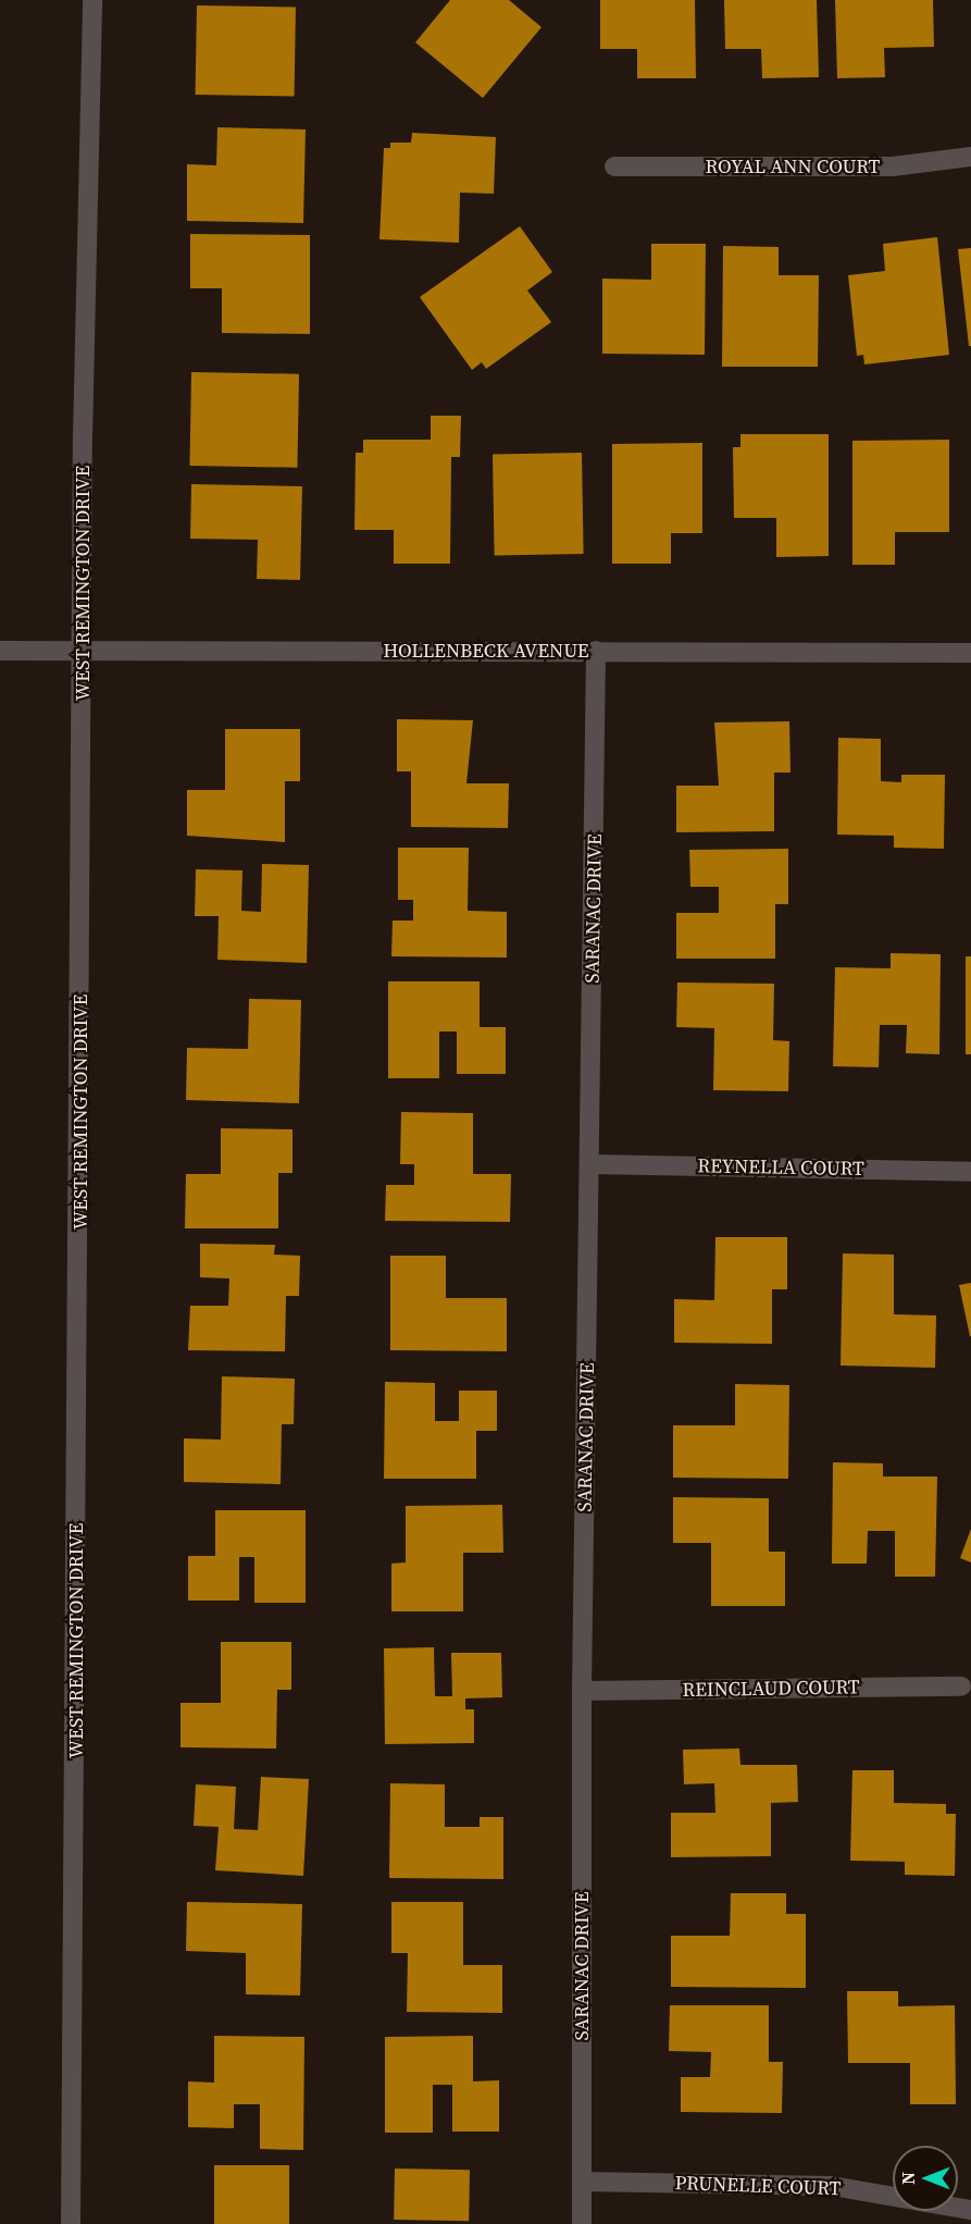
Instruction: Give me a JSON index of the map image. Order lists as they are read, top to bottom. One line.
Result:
{"streets":{"street":["ROYAL ANN COURT","WEST REMINGTON DRIVE","HOLLENBECK AVENUE","SARANAC DRIVE","REYNELLA COURT","REINCLAUD COURT","PRUNELLE COURT"]},"crossings":[["WEST REMINGTON DRIVE","HOLLENBECK AVENUE"],["HOLLENBECK AVENUE","SARANAC DRIVE"],["SARANAC DRIVE","REYNELLA COURT"],["SARANAC DRIVE","REINCLAUD COURT"],["SARANAC DRIVE","PRUNELLE COURT"]],"north":"left"}
